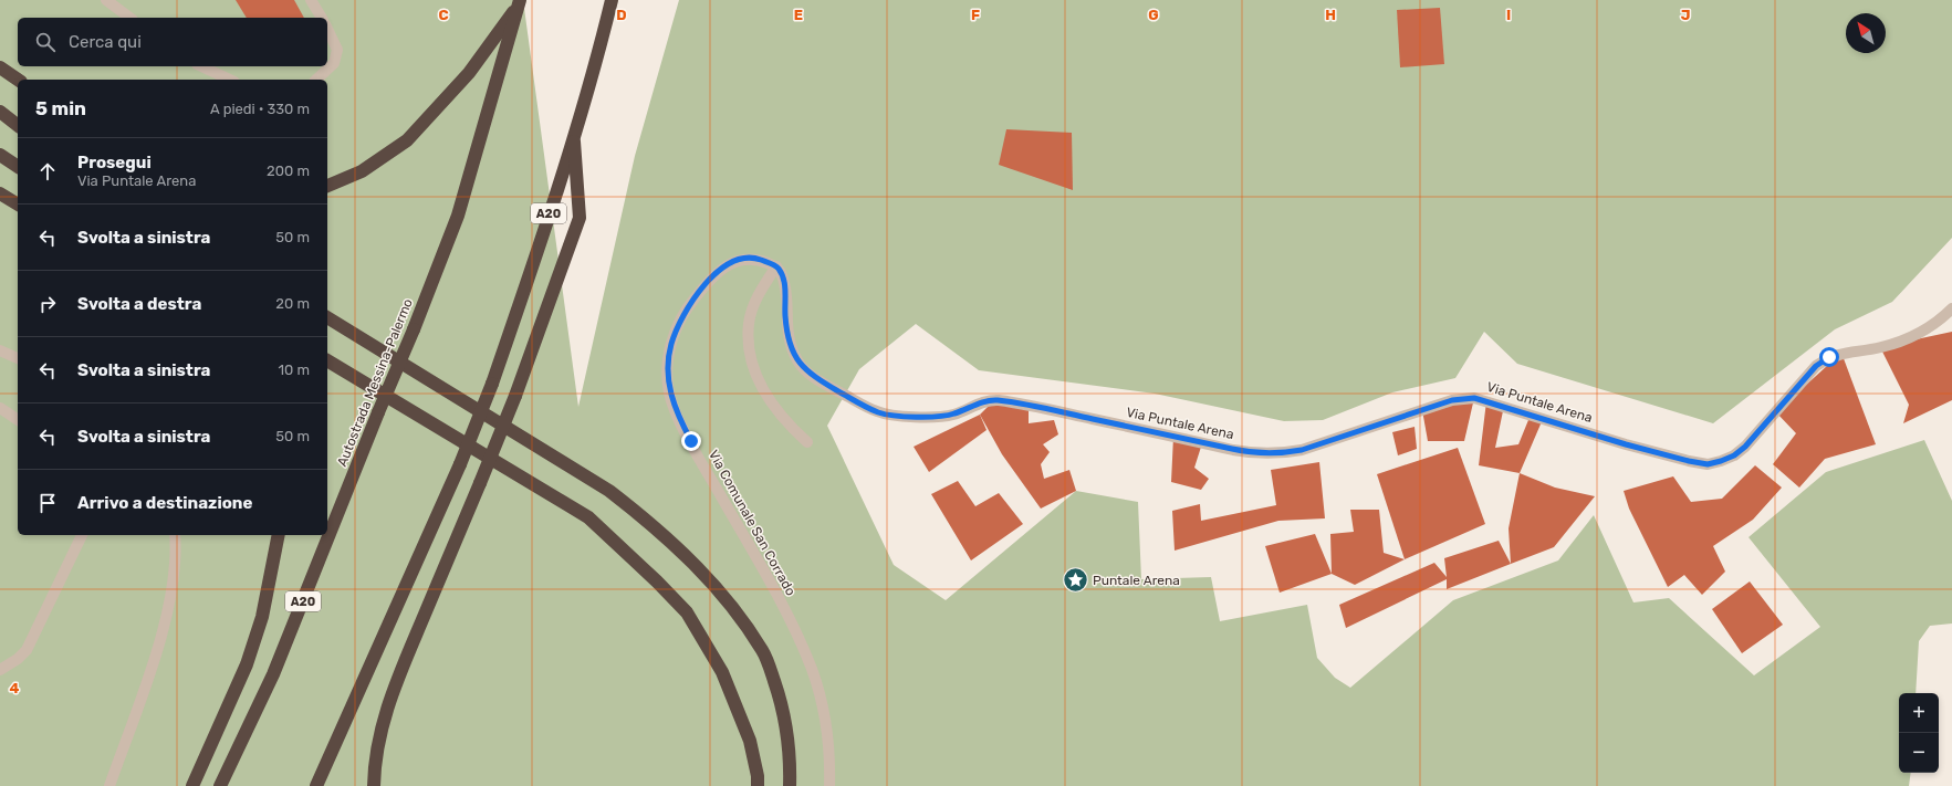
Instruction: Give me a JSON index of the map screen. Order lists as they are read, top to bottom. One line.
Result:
{"streets":{"highway":["A20","Autostrada Messina-Palermo"],"street":["Via Puntale Arena","Via Comunale San Corrado"]},"crossings":[["Via Puntale Arena","Via Comunale San Corrado"]],"places":{"place":["Puntale Arena"]},"north":"top left","page":{"search":"Cerca qui","heading":["5 min","A piedi · 330 m"],"list":[["Prosegui","Via Puntale Arena","200 m"],["Svolta a sinistra","50 m"],["Svolta a destra","20 m"],["Svolta a sinistra","10 m"],["Svolta a sinistra","50 m"],"Arrivo a destinazione"],"map_buttons":["+","−"]},"grid":{"columns":["C","D","E","F","G","H","I","J"],"rows":["4"]}}
